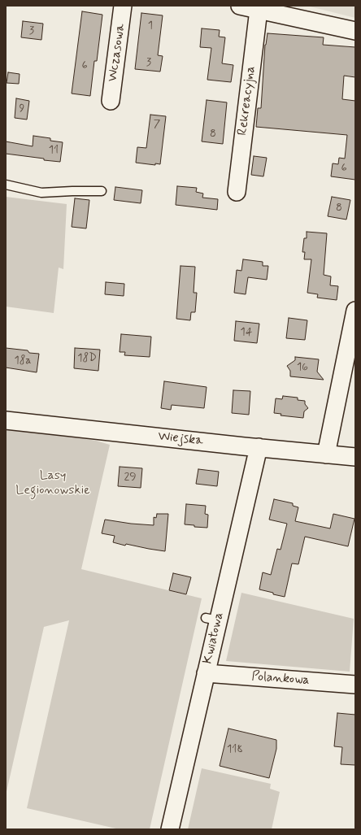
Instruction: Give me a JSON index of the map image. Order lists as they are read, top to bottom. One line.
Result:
{"streets":{"street":["Wczasowa","Rekreacyjna","Wiejska","Kwiatowa","Polankowa"]},"crossings":[["Wiejska","Kwiatowa"],["Kwiatowa","Polankowa"]],"parks":["Lasy Legionowskie"],"house_numbers":["1","3","3","6","9","7","8","11","6","8","14","18D","18a","16","29","118"]}
